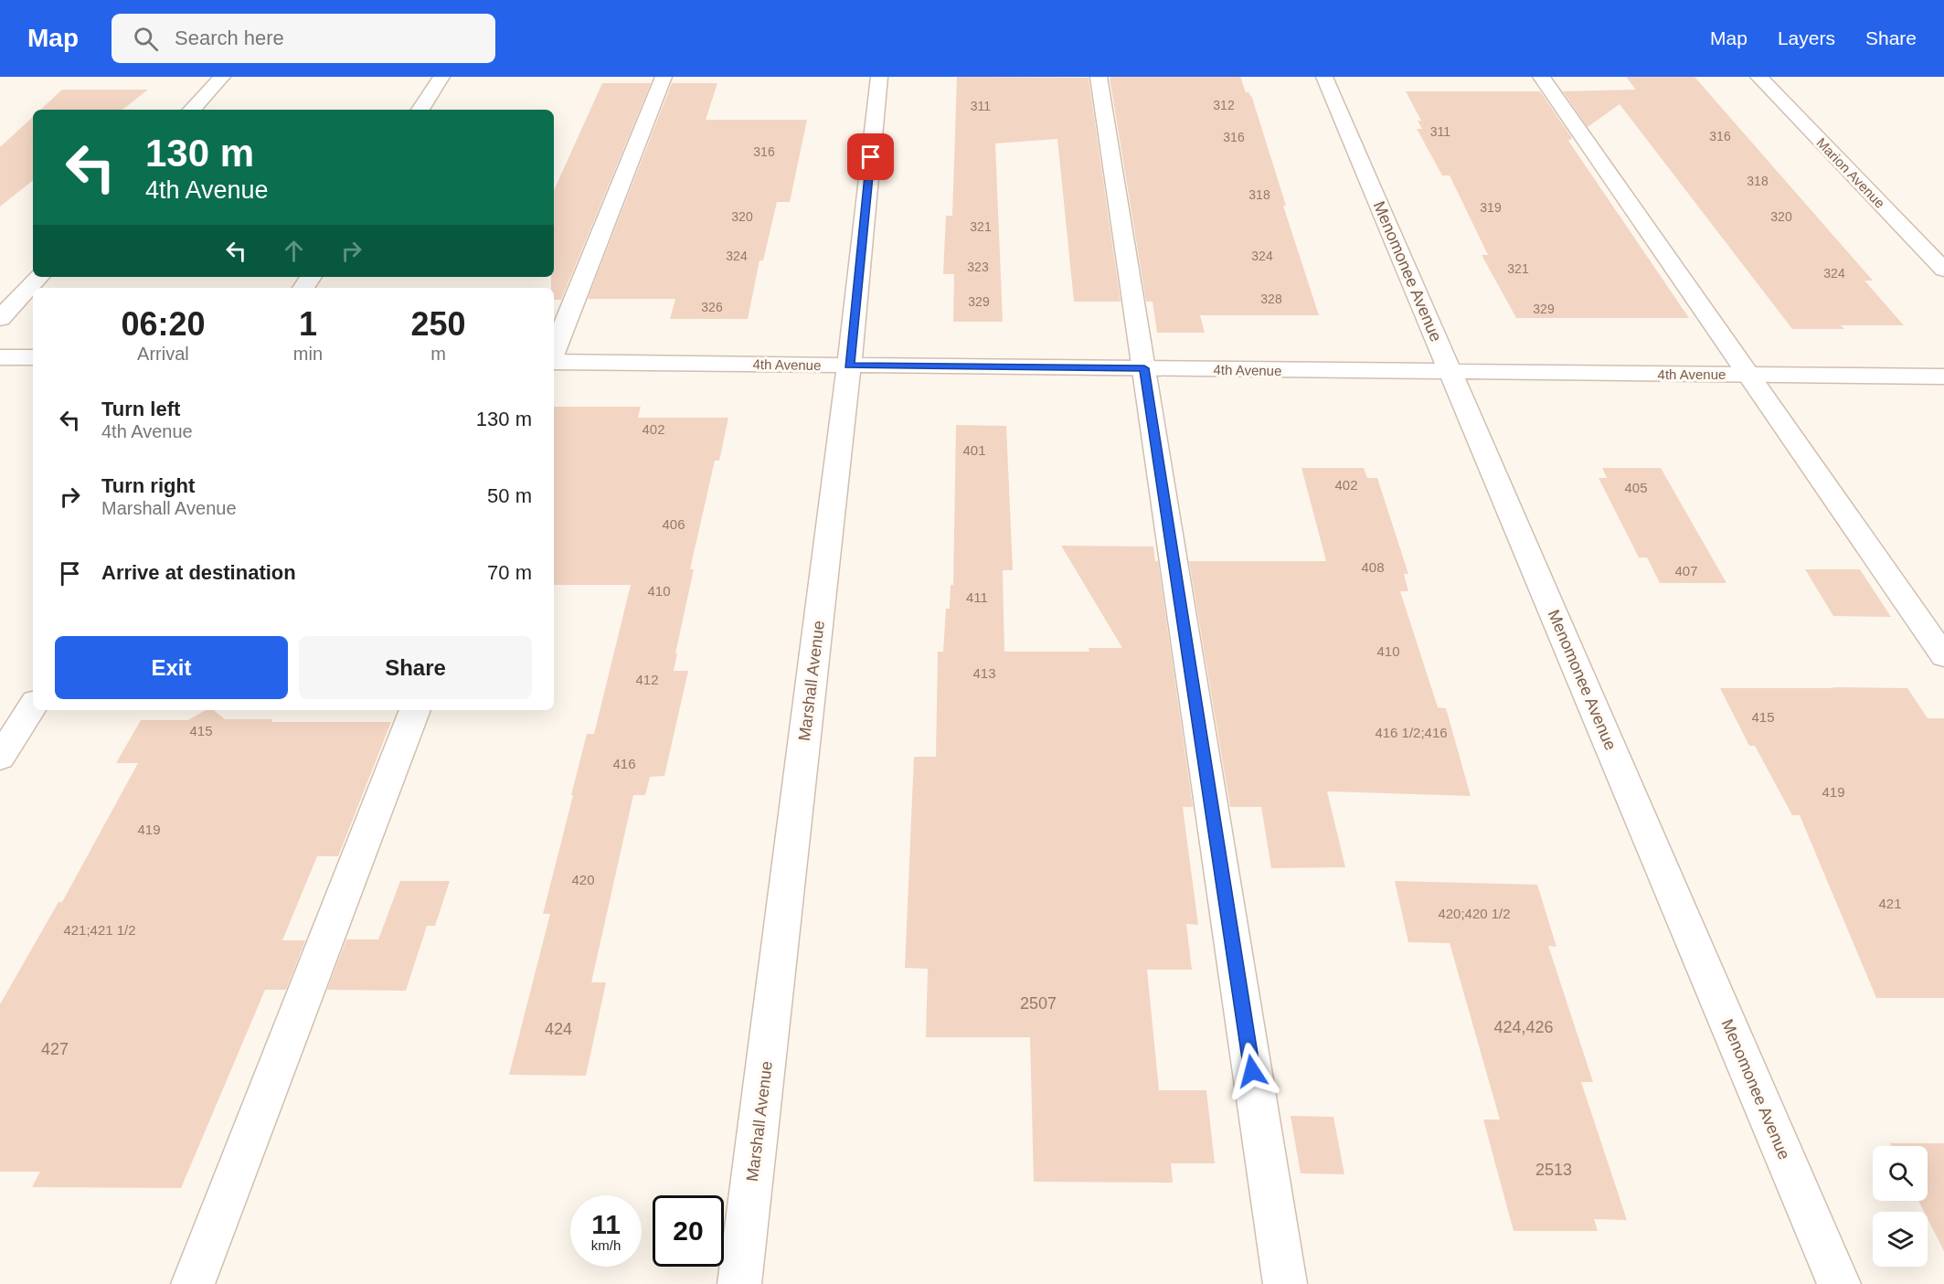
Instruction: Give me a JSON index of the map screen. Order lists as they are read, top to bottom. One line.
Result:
{"streets":{"street":["Marion Avenue","Menomonee Avenue","4th Avenue","Marshall Avenue"]},"crossings":[["Menomonee Avenue","4th Avenue"],["4th Avenue","Marshall Avenue"]],"house_numbers":["312","311","311","316","316","316","318","318","319","320","320","321","324","324","323","321","324","328","329","326","329","402","401","402","405","406","408","407","410","411","410","413","412","415","415","416 1/2;416","416","419","419","420","421","420;420 1/2","421;421 1/2","2507","424,426","424","427","2513"],"page":{"header":"Map","search":"Search here","nav":["Map","Layers","Share"],"turn":["130 m","4th Avenue"],"eta":["06:20","Arrival","1","min","250","m"],"list":[{"name":"Turn left","note":"4th Avenue","value":"130 m"},{"name":"Turn right","note":"Marshall Avenue","value":"50 m"},{"name":"Arrive at destination","value":"70 m"}],"buttons":["Exit","Share"],"speed":"11 km/h","limit":"20"}}
